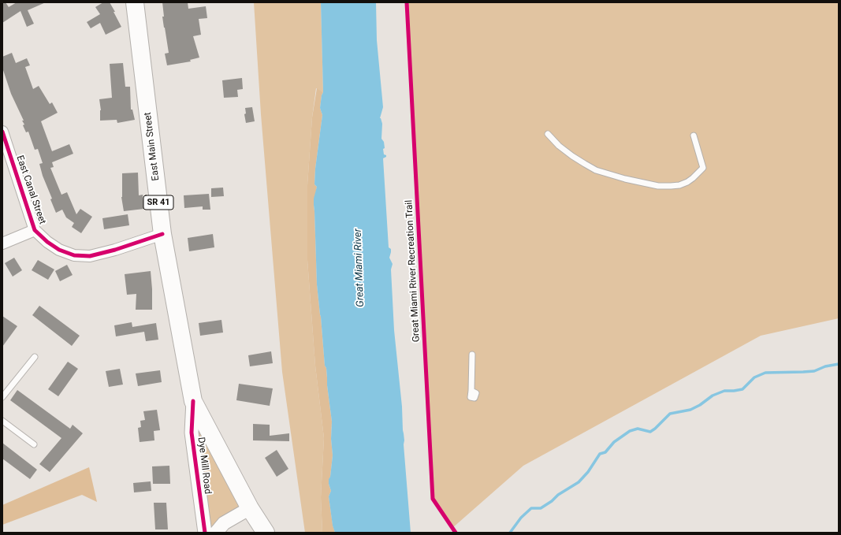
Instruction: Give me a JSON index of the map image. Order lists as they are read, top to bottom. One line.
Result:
{"streets":{"main road":["East Main Street","SR 41"],"street":["East Canal Street","Dye Mill Road"],"cycle path":["Great Miami River Recreation Trail"]},"crossings":[["East Main Street","East Canal Street"],["East Main Street","SR 41"],["East Main Street","Dye Mill Road"],["SR 41","Dye Mill Road"]],"water":["Great Miami River"]}
